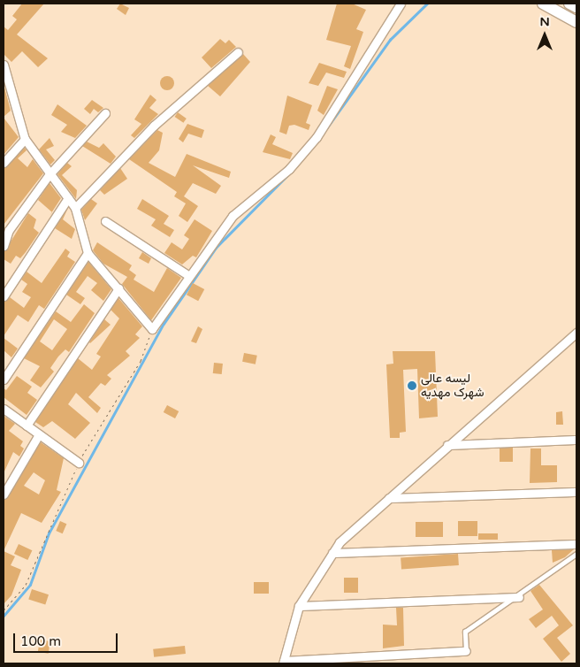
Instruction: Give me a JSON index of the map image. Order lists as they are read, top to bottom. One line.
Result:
{"places":["لیسه عالی شهرک مهدیه"],"scale_bar":"100 m","north":"top"}
